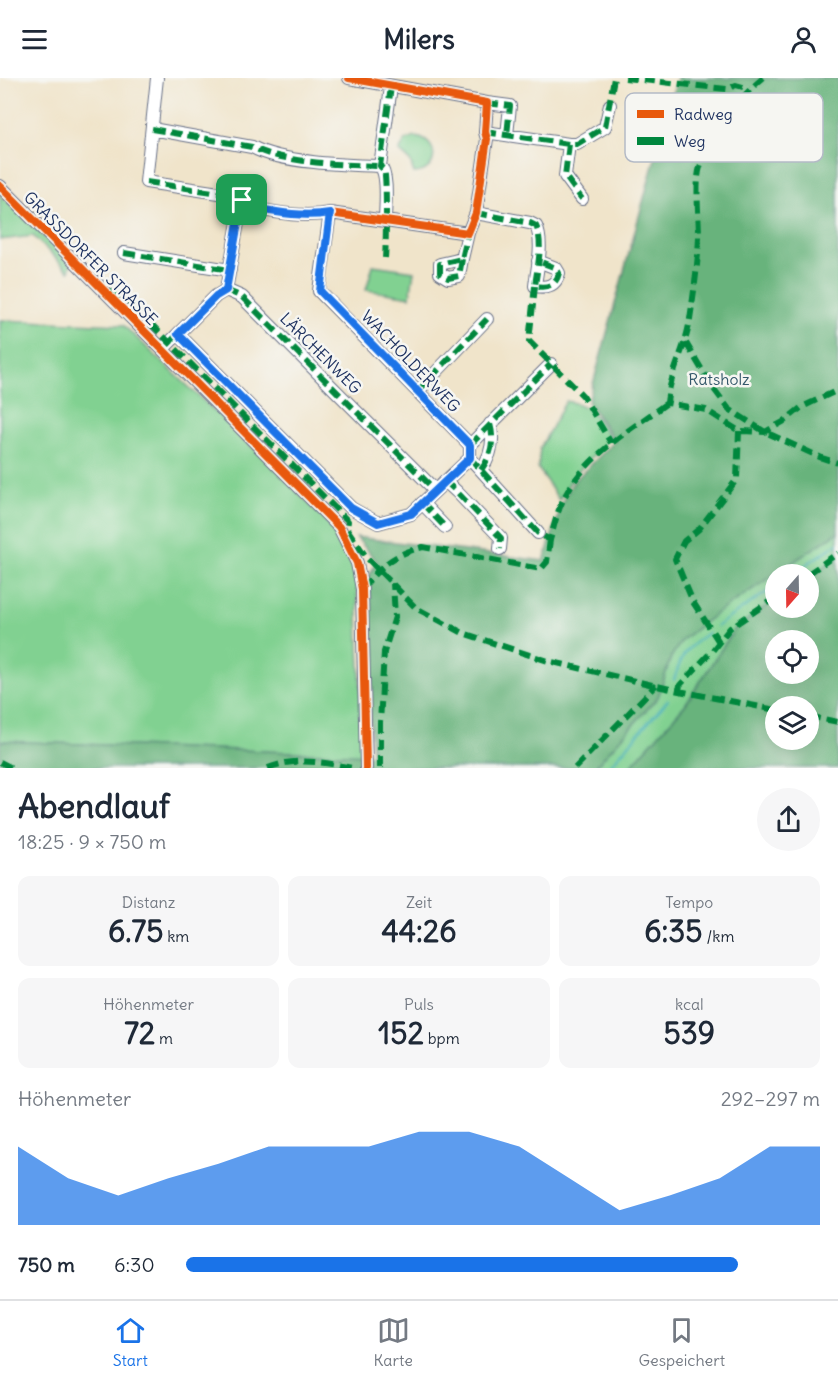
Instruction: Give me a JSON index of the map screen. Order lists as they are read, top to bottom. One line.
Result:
{"streets":{"street":["GRASSDORFER STRASSE","LÄRCHENWEG","WACHOLDERWEG"]},"parks":["Ratsholz"],"legend":["Radweg","Weg"],"north":"bottom","page":{"header":"Milers","heading":["Abendlauf","18:25 · 9 × 750 m"],"stats":[["Distanz","6.75 km"],["Zeit","44:26"],["Tempo","6:35 /km"],["Höhenmeter","72 m"],["Puls","152 bpm"],["kcal","539"]],"chart":["Höhenmeter","292–297 m"],"list":[{"name":"750 m","note":"6:30"}],"tabs":["Start","Karte","Gespeichert"]}}
